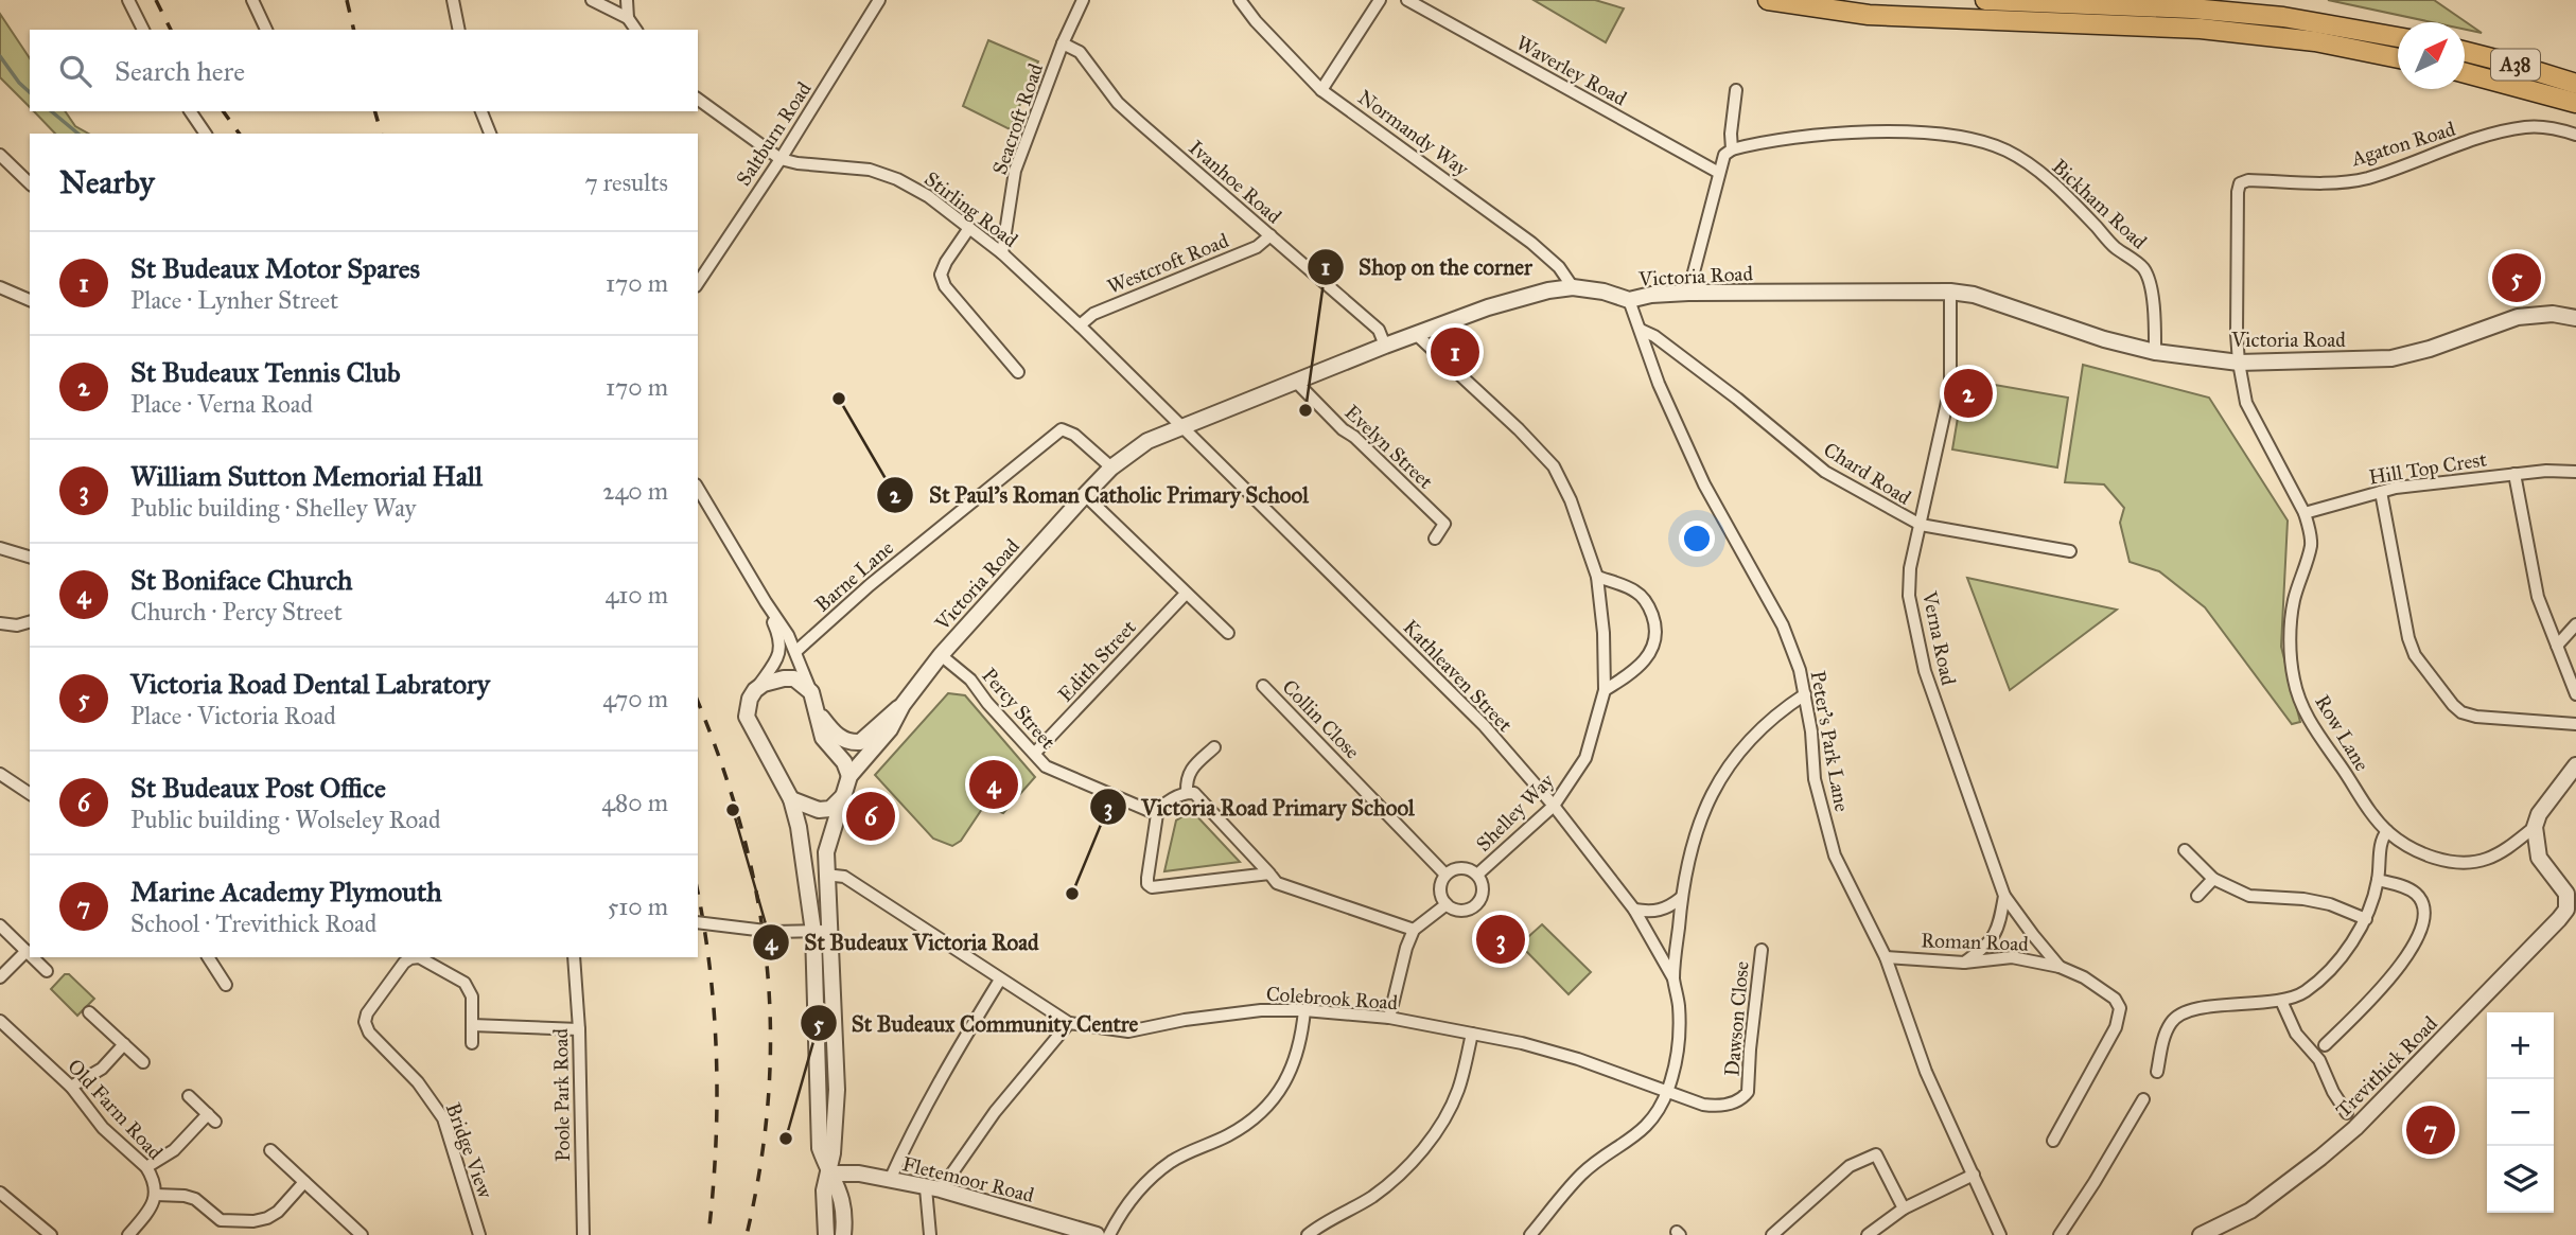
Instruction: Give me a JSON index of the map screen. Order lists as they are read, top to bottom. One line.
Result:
{"streets":{"highway":["A38"],"street":["Waverley Road","Seacroft Road","Normandy Way","Saltburn Road","Agaton Road","Ivanhoe Road","Bickham Road","Stirling Road","Westcroft Road","Victoria Road","Evelyn Street","Hill Top Crest","Chard Road","Barne Lane","Verna Road","Edith Street","Kathleaven Street","Percy Street","Collin Close","Row Lane","Peter's Park Lane","Shelley Way","Roman Road","Colebrook Road","Dawson Close","Trevithick Road","Poole Park Road","Old Farm Road","Bridge View","Fletemoor Road"]},"crossings":[["Seacroft Road","Ivanhoe Road"],["Seacroft Road","Stirling Road"],["Normandy Way","Victoria Road"],["Saltburn Road","Stirling Road"],["Agaton Road","Row Lane"],["Ivanhoe Road","Westcroft Road"],["Ivanhoe Road","Victoria Road"],["Bickham Road","Victoria Road"],["Stirling Road","Westcroft Road"],["Stirling Road","Victoria Road"],["Stirling Road","Kathleaven Street"],["Victoria Road","Evelyn Street"],["Victoria Road","Barne Lane"],["Victoria Road","Verna Road"],["Victoria Road","Kathleaven Street"],["Victoria Road","Percy Street"],["Victoria Road","Row Lane"],["Victoria Road","Peter's Park Lane"],["Victoria Road","Shelley Way"],["Victoria Road","Colebrook Road"],["Hill Top Crest","Row Lane"],["Chard Road","Verna Road"],["Chard Road","Peter's Park Lane"],["Verna Road","Roman Road"],["Edith Street","Percy Street"],["Kathleaven Street","Shelley Way"],["Collin Close","Shelley Way"],["Peter's Park Lane","Roman Road"],["Colebrook Road","Dawson Close"]],"places":["St Paul's Roman Catholic Primary School","Shop on the corner","St Budeaux Victoria Road","Victoria Road Primary School","St Budeaux Community Centre"],"north":"top right","page":{"search":"Search here","heading":["Nearby","7 results"],"list":[{"mark":"1","name":"St Budeaux Motor Spares","note":"Place · Lynher Street","value":"170 m"},{"mark":"2","name":"St Budeaux Tennis Club","note":"Place · Verna Road","value":"170 m"},{"mark":"3","name":"William Sutton Memorial Hall","note":"Public building · Shelley Way","value":"240 m"},{"mark":"4","name":"St Boniface Church","note":"Church · Percy Street","value":"410 m"},{"mark":"5","name":"Victoria Road Dental Labratory","note":"Place · Victoria Road","value":"470 m"},{"mark":"6","name":"St Budeaux Post Office","note":"Public building · Wolseley Road","value":"480 m"},{"mark":"7","name":"Marine Academy Plymouth","note":"School · Trevithick Road","value":"510 m"}],"pins":["5","1","2","4","6","3","7"],"map_buttons":["+","−"]}}
